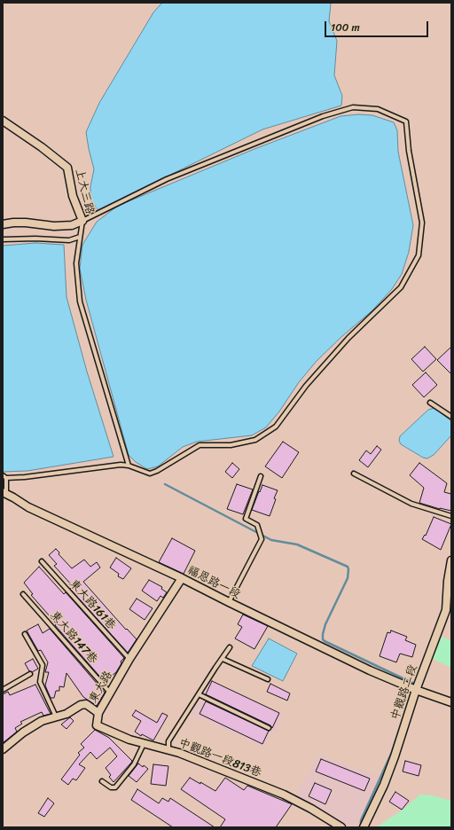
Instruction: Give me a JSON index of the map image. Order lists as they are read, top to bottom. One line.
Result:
{"streets":{"street":["上大三路","福恩路一段","東大路","中觀路二段","中觀路一段813巷"],"lane":["東大路161巷","東大路147巷"]},"crossings":[["福恩路一段","東大路"],["福恩路一段","中觀路二段"],["東大路161巷","東大路"],["東大路147巷","東大路"],["東大路","中觀路一段813巷"]],"scale_bar":"100 m"}
